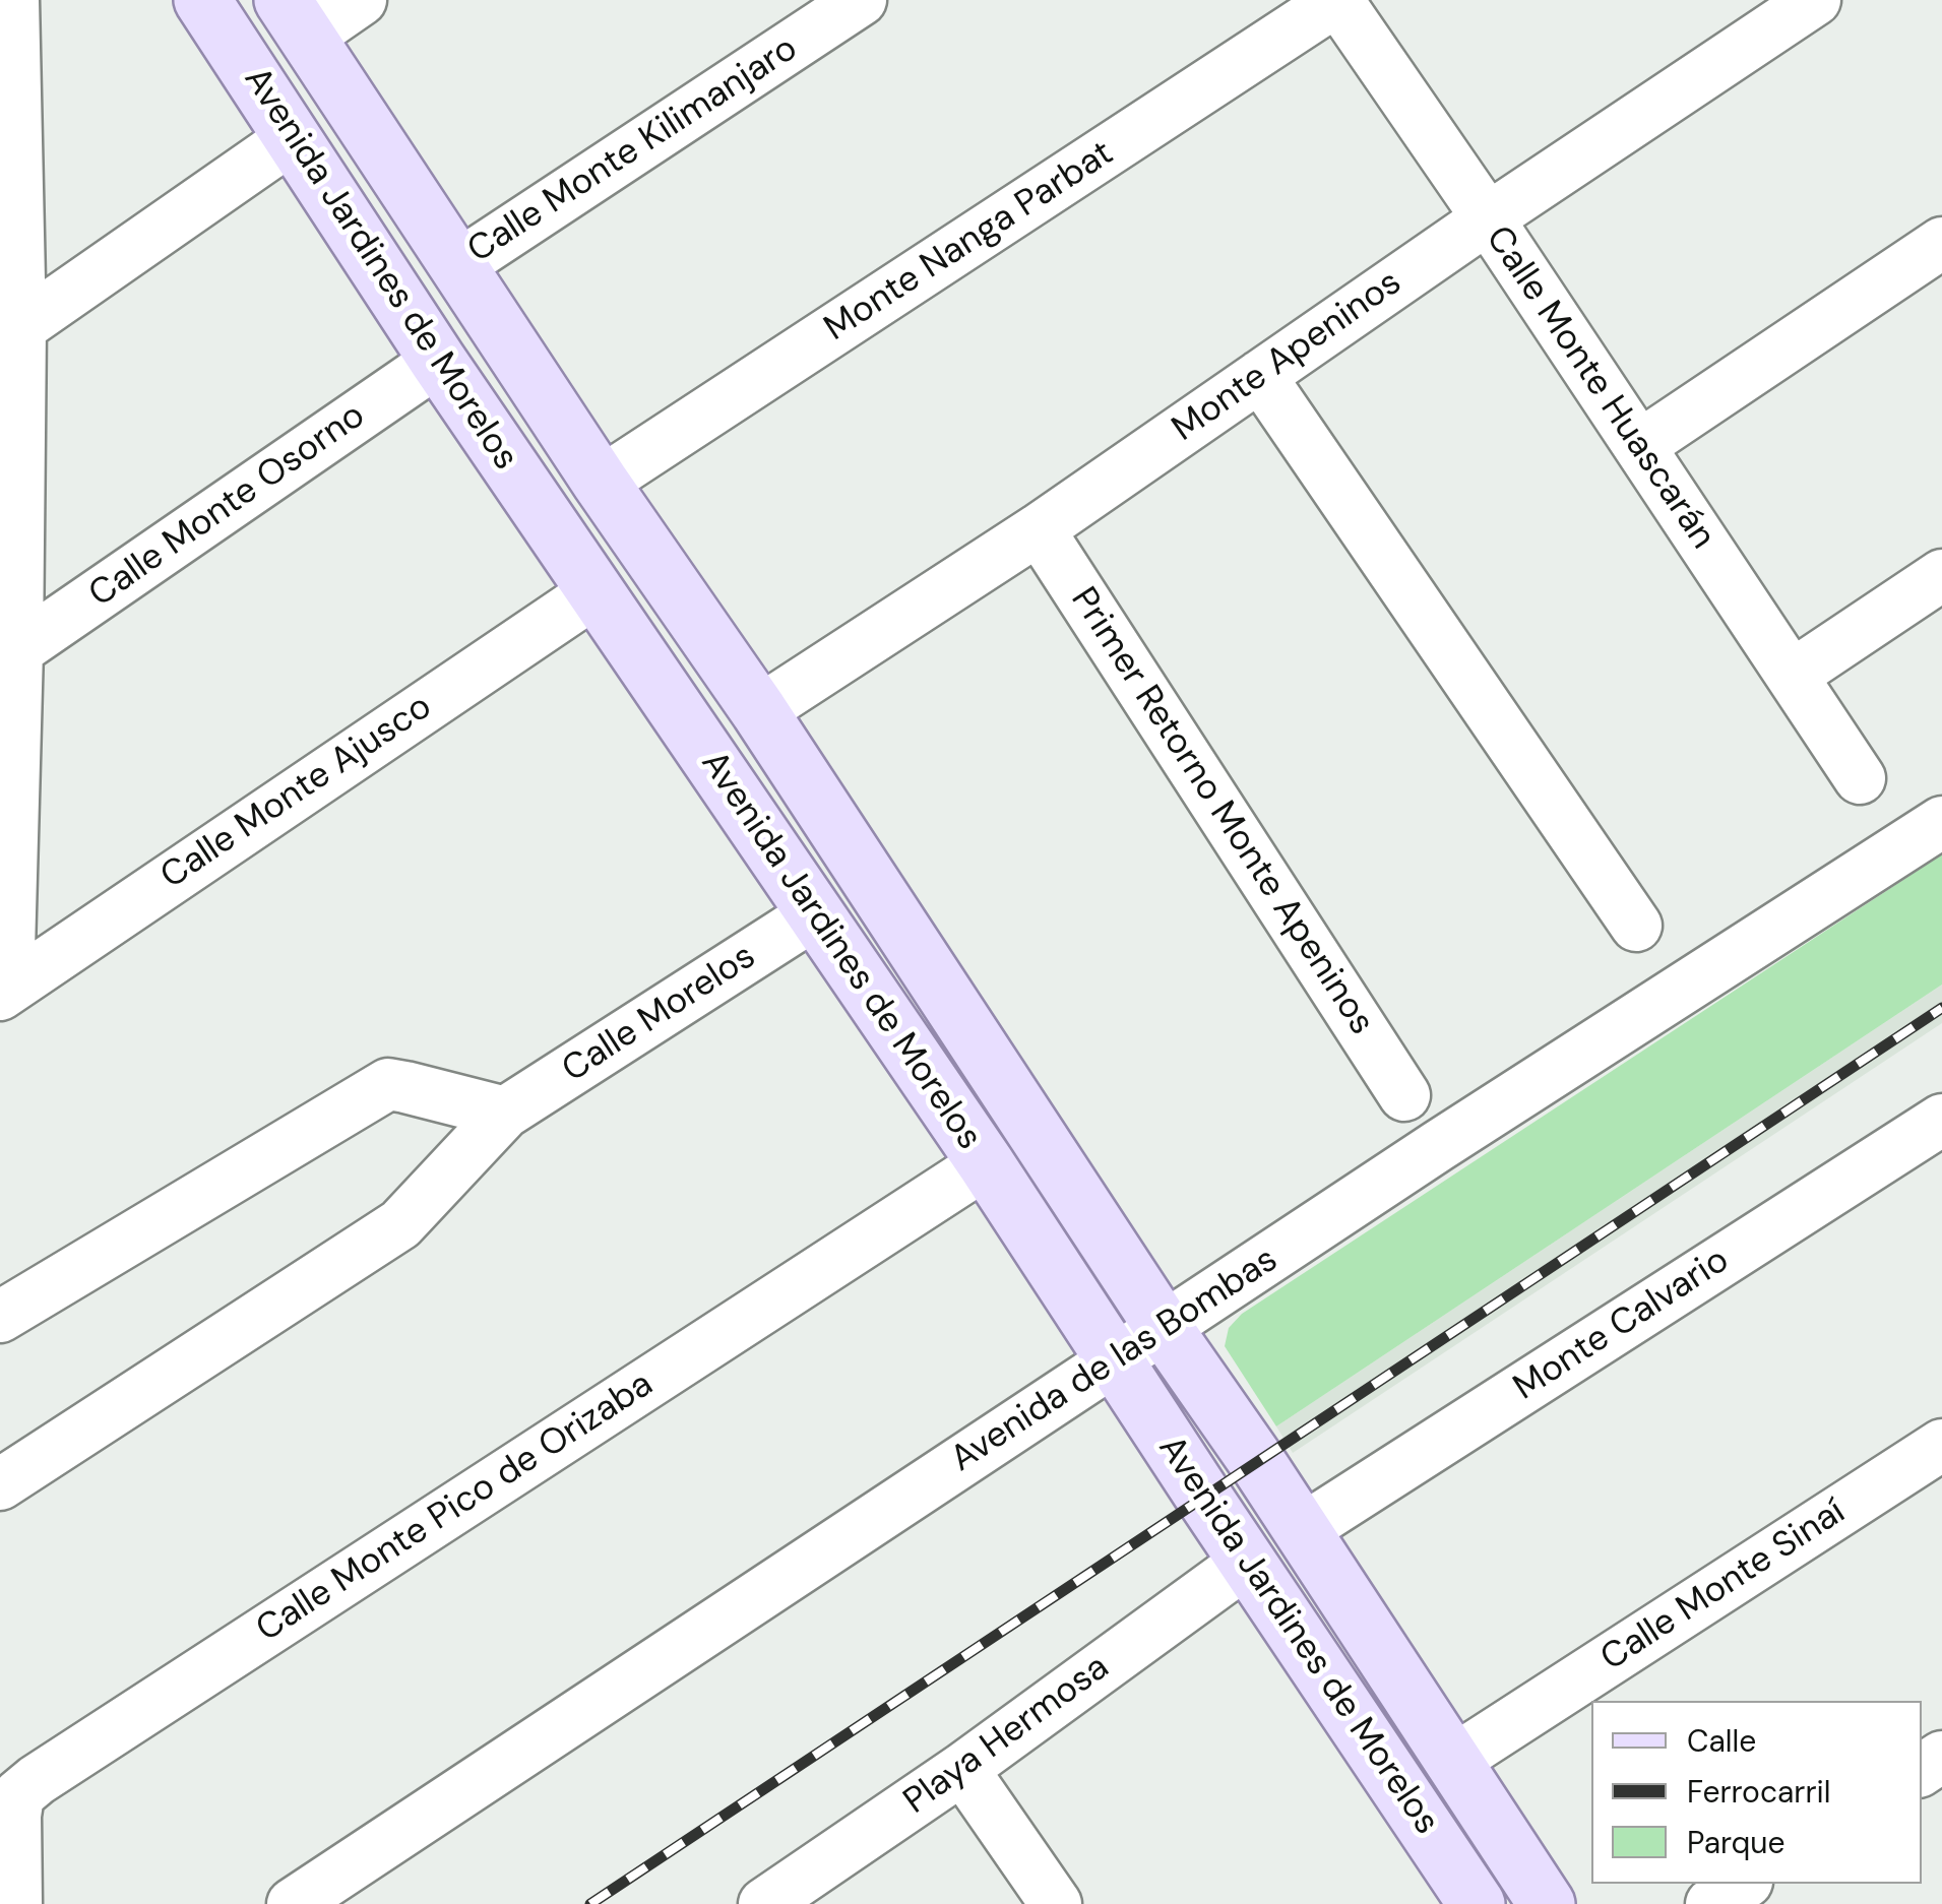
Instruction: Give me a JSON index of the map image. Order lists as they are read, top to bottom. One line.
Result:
{"streets":{"main road":["Avenida Jardines de Morelos"],"street":["Calle Monte Kilimanjaro","Monte Nanga Parbat","Monte Apeninos","Calle Monte Huascarán","Calle Monte Osorno","Calle Monte Ajusco","Primer Retorno Monte Apeninos","Calle Morelos","Monte Calvario","Avenida de las Bombas","Calle Monte Pico de Orizaba","Calle Monte Sinaí","Playa Hermosa"]},"crossings":[["Calle Monte Kilimanjaro","Avenida Jardines de Morelos"],["Monte Nanga Parbat","Avenida Jardines de Morelos"],["Monte Nanga Parbat","Calle Monte Huascarán"],["Avenida Jardines de Morelos","Monte Apeninos"],["Avenida Jardines de Morelos","Calle Monte Osorno"],["Avenida Jardines de Morelos","Calle Monte Ajusco"],["Avenida Jardines de Morelos","Calle Morelos"],["Avenida Jardines de Morelos","Monte Calvario"],["Avenida Jardines de Morelos","Avenida de las Bombas"],["Avenida Jardines de Morelos","Calle Monte Pico de Orizaba"],["Avenida Jardines de Morelos","Calle Monte Sinaí"],["Avenida Jardines de Morelos","Playa Hermosa"],["Monte Apeninos","Calle Monte Huascarán"],["Monte Apeninos","Primer Retorno Monte Apeninos"]],"legend":["Calle","Ferrocarril","Parque"]}
